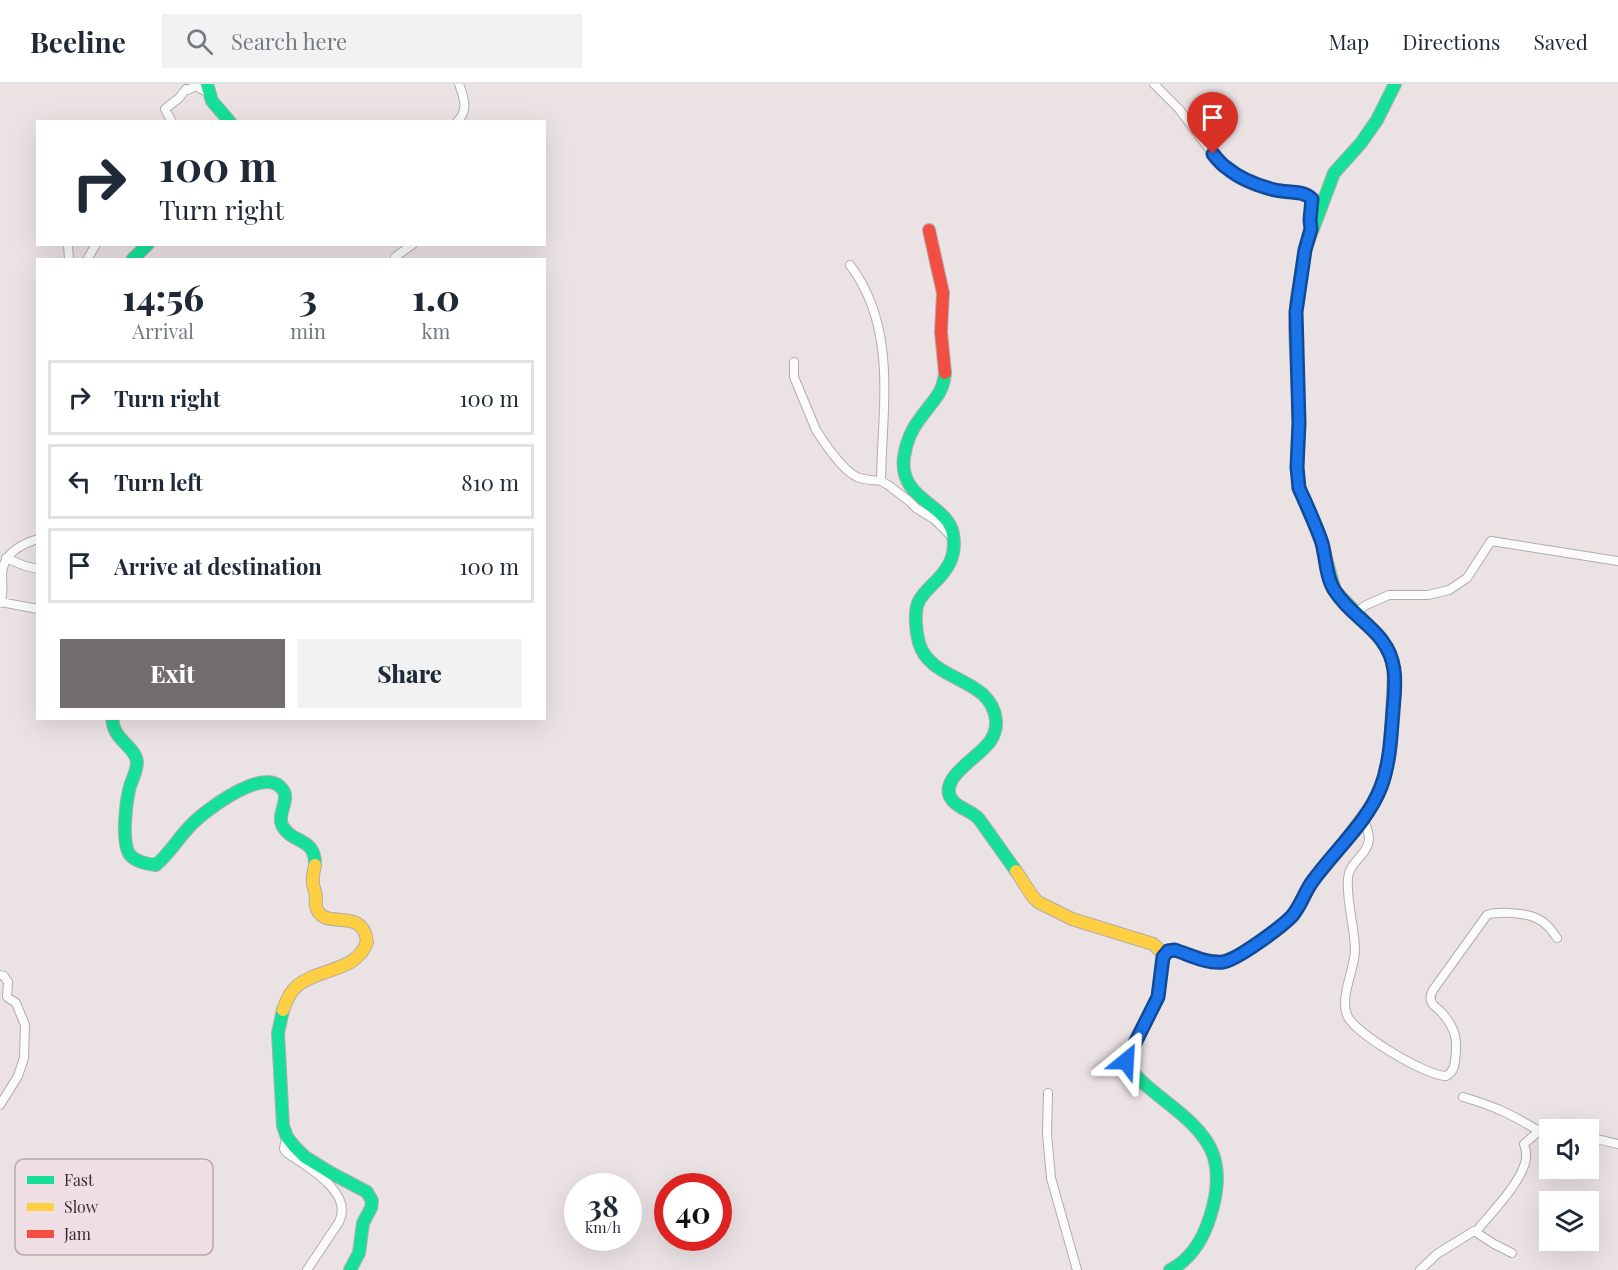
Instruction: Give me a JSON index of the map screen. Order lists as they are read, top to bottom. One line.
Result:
{"legend":["Fast","Slow","Jam"],"page":{"header":"Beeline","search":"Search here","nav":["Map","Directions","Saved"],"turn":["100 m","Turn right"],"eta":["14:56","Arrival","3","min","1.0","km"],"list":[{"name":"Turn right","value":"100 m"},{"name":"Turn left","value":"810 m"},{"name":"Arrive at destination","value":"100 m"}],"buttons":["Exit","Share"],"speed":"38 km/h","limit":"40"}}
